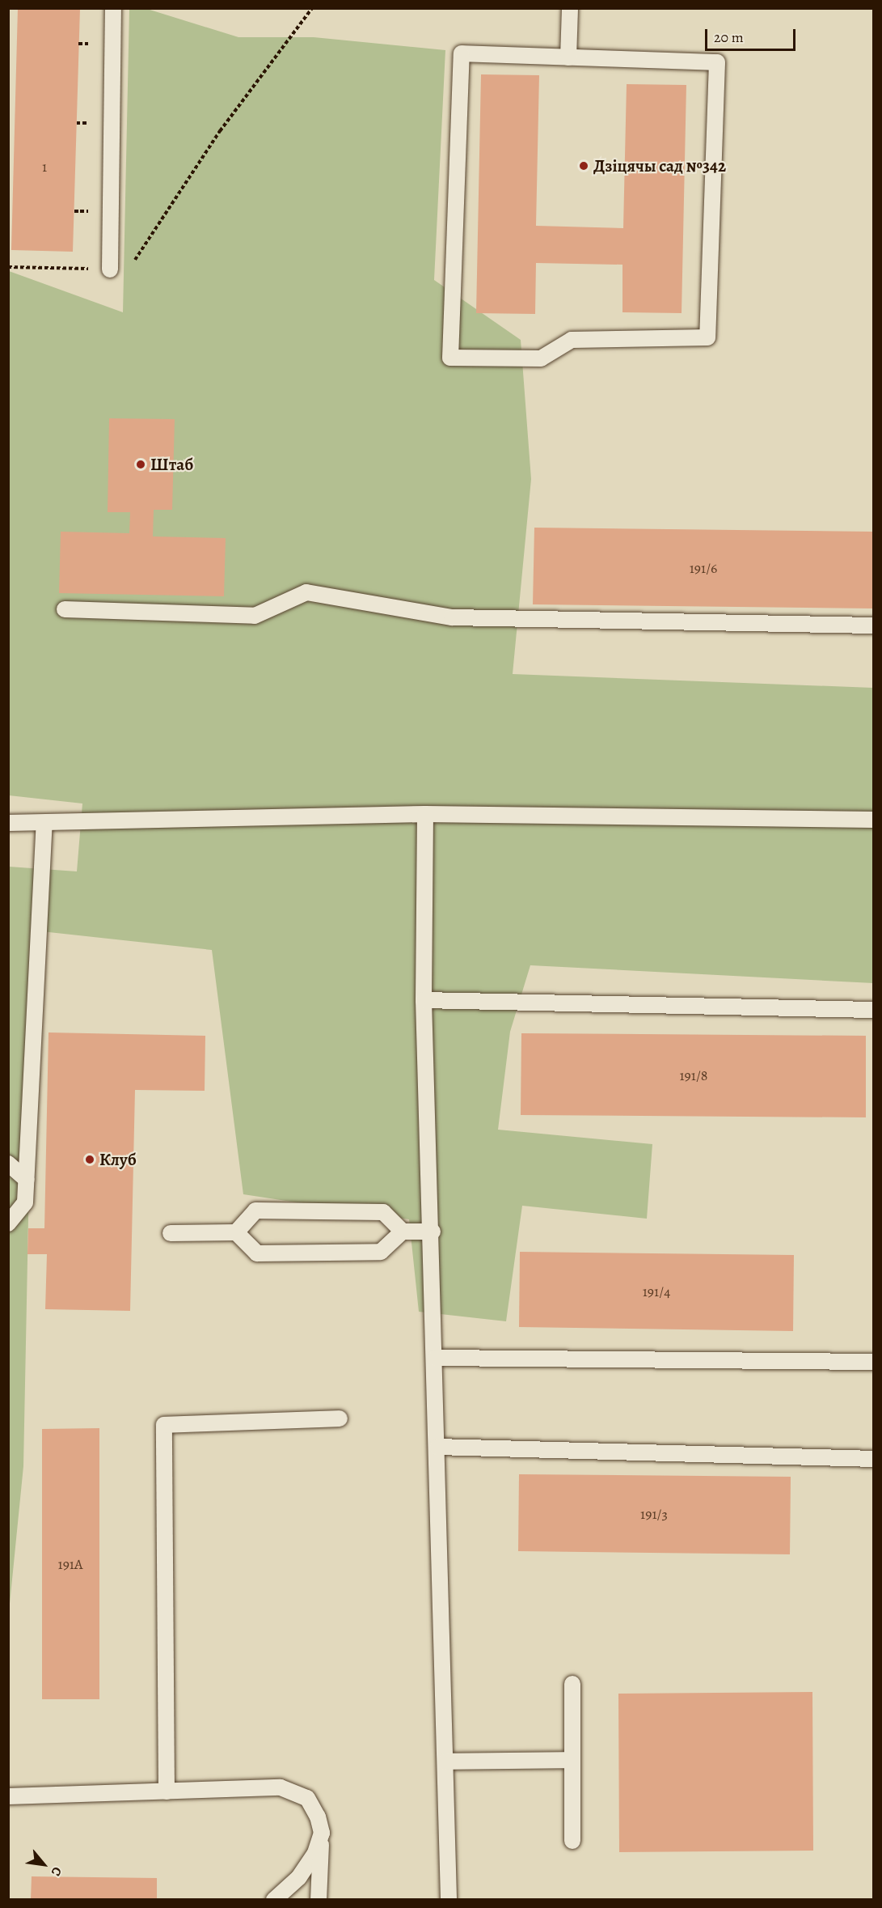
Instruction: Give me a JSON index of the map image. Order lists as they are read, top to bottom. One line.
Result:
{"places":["Дзіцячы сад №342","Штаб","Клуб"],"house_numbers":["1","191/6","191/8","191/4","191/3","191А"],"scale_bar":"20 m","north":"bottom right"}
